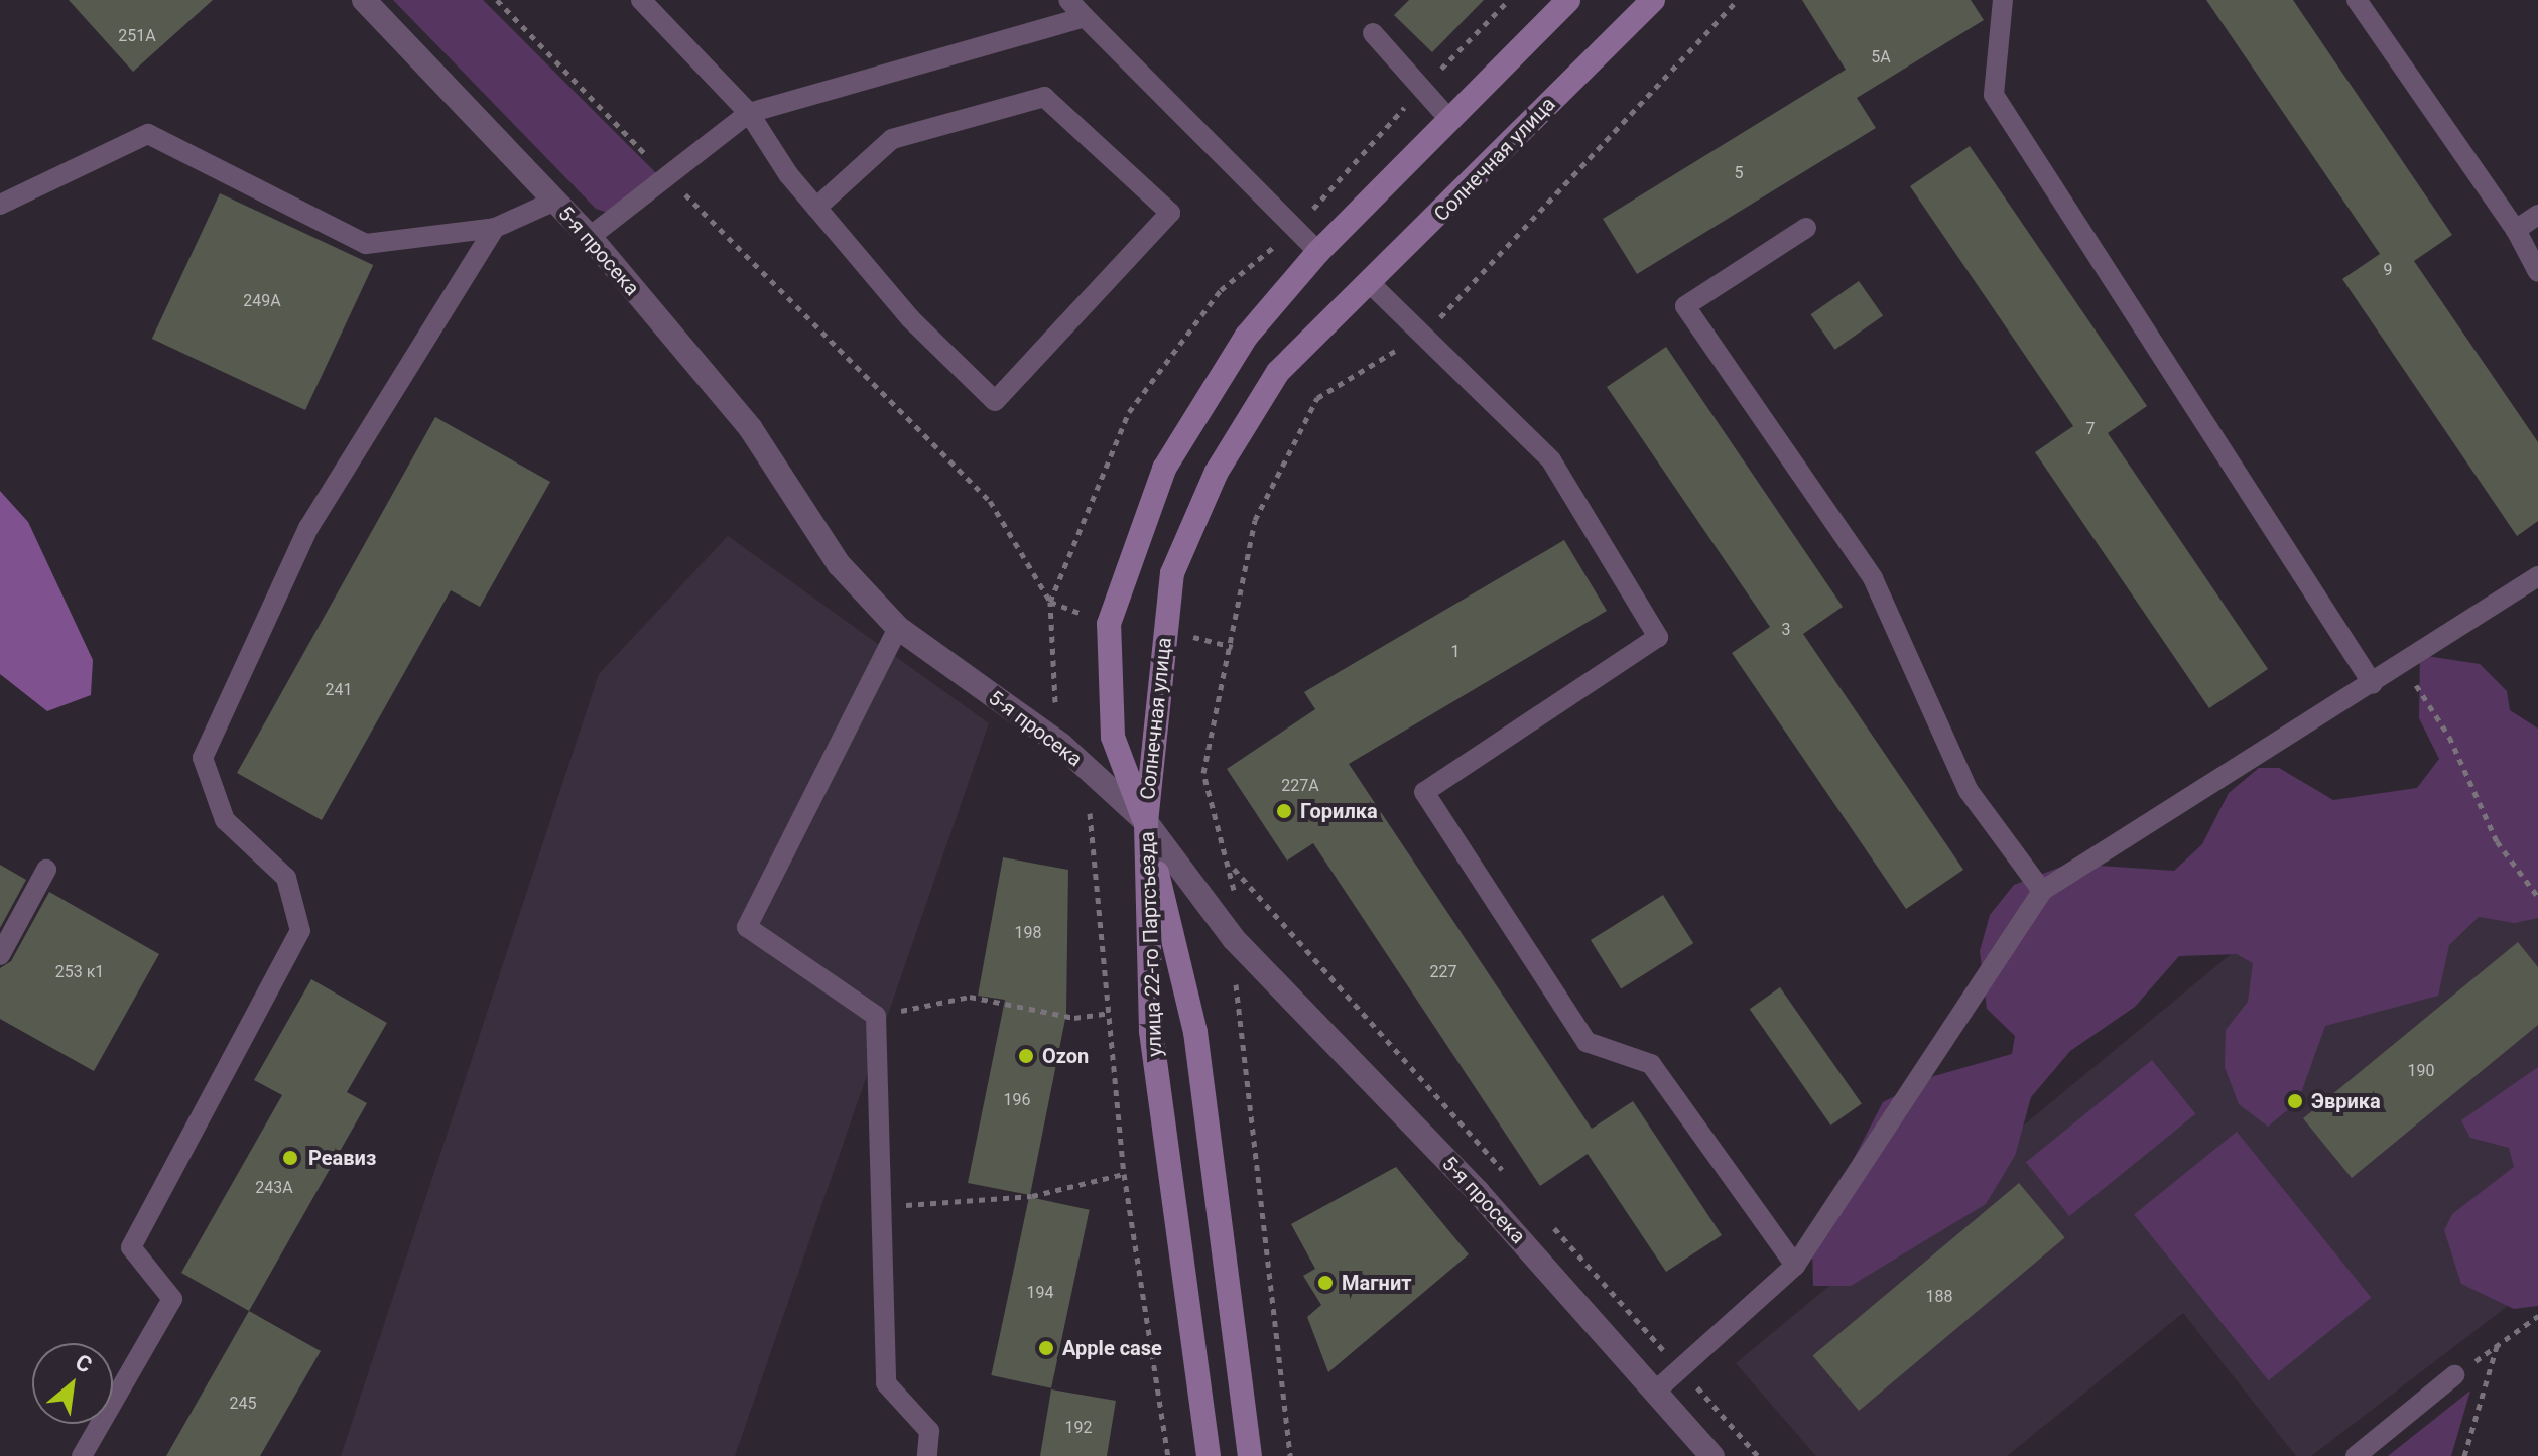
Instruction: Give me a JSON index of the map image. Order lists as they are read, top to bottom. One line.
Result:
{"streets":{"main road":["Солнечная улица","улица 22-го Партсъезда"],"street":["5-я просека"]},"crossings":[["Солнечная улица","5-я просека"],["Солнечная улица","улица 22-го Партсъезда"],["5-я просека","улица 22-го Партсъезда"]],"places":["Горилка","Ozon","Эврика","Реавиз","Магнит","Apple case"],"house_numbers":["251А","5А","5","9","249А","7","3","1","241","227А","198","253 к1","227","190","196","243А","194","188","245","192"],"north":"top right"}
